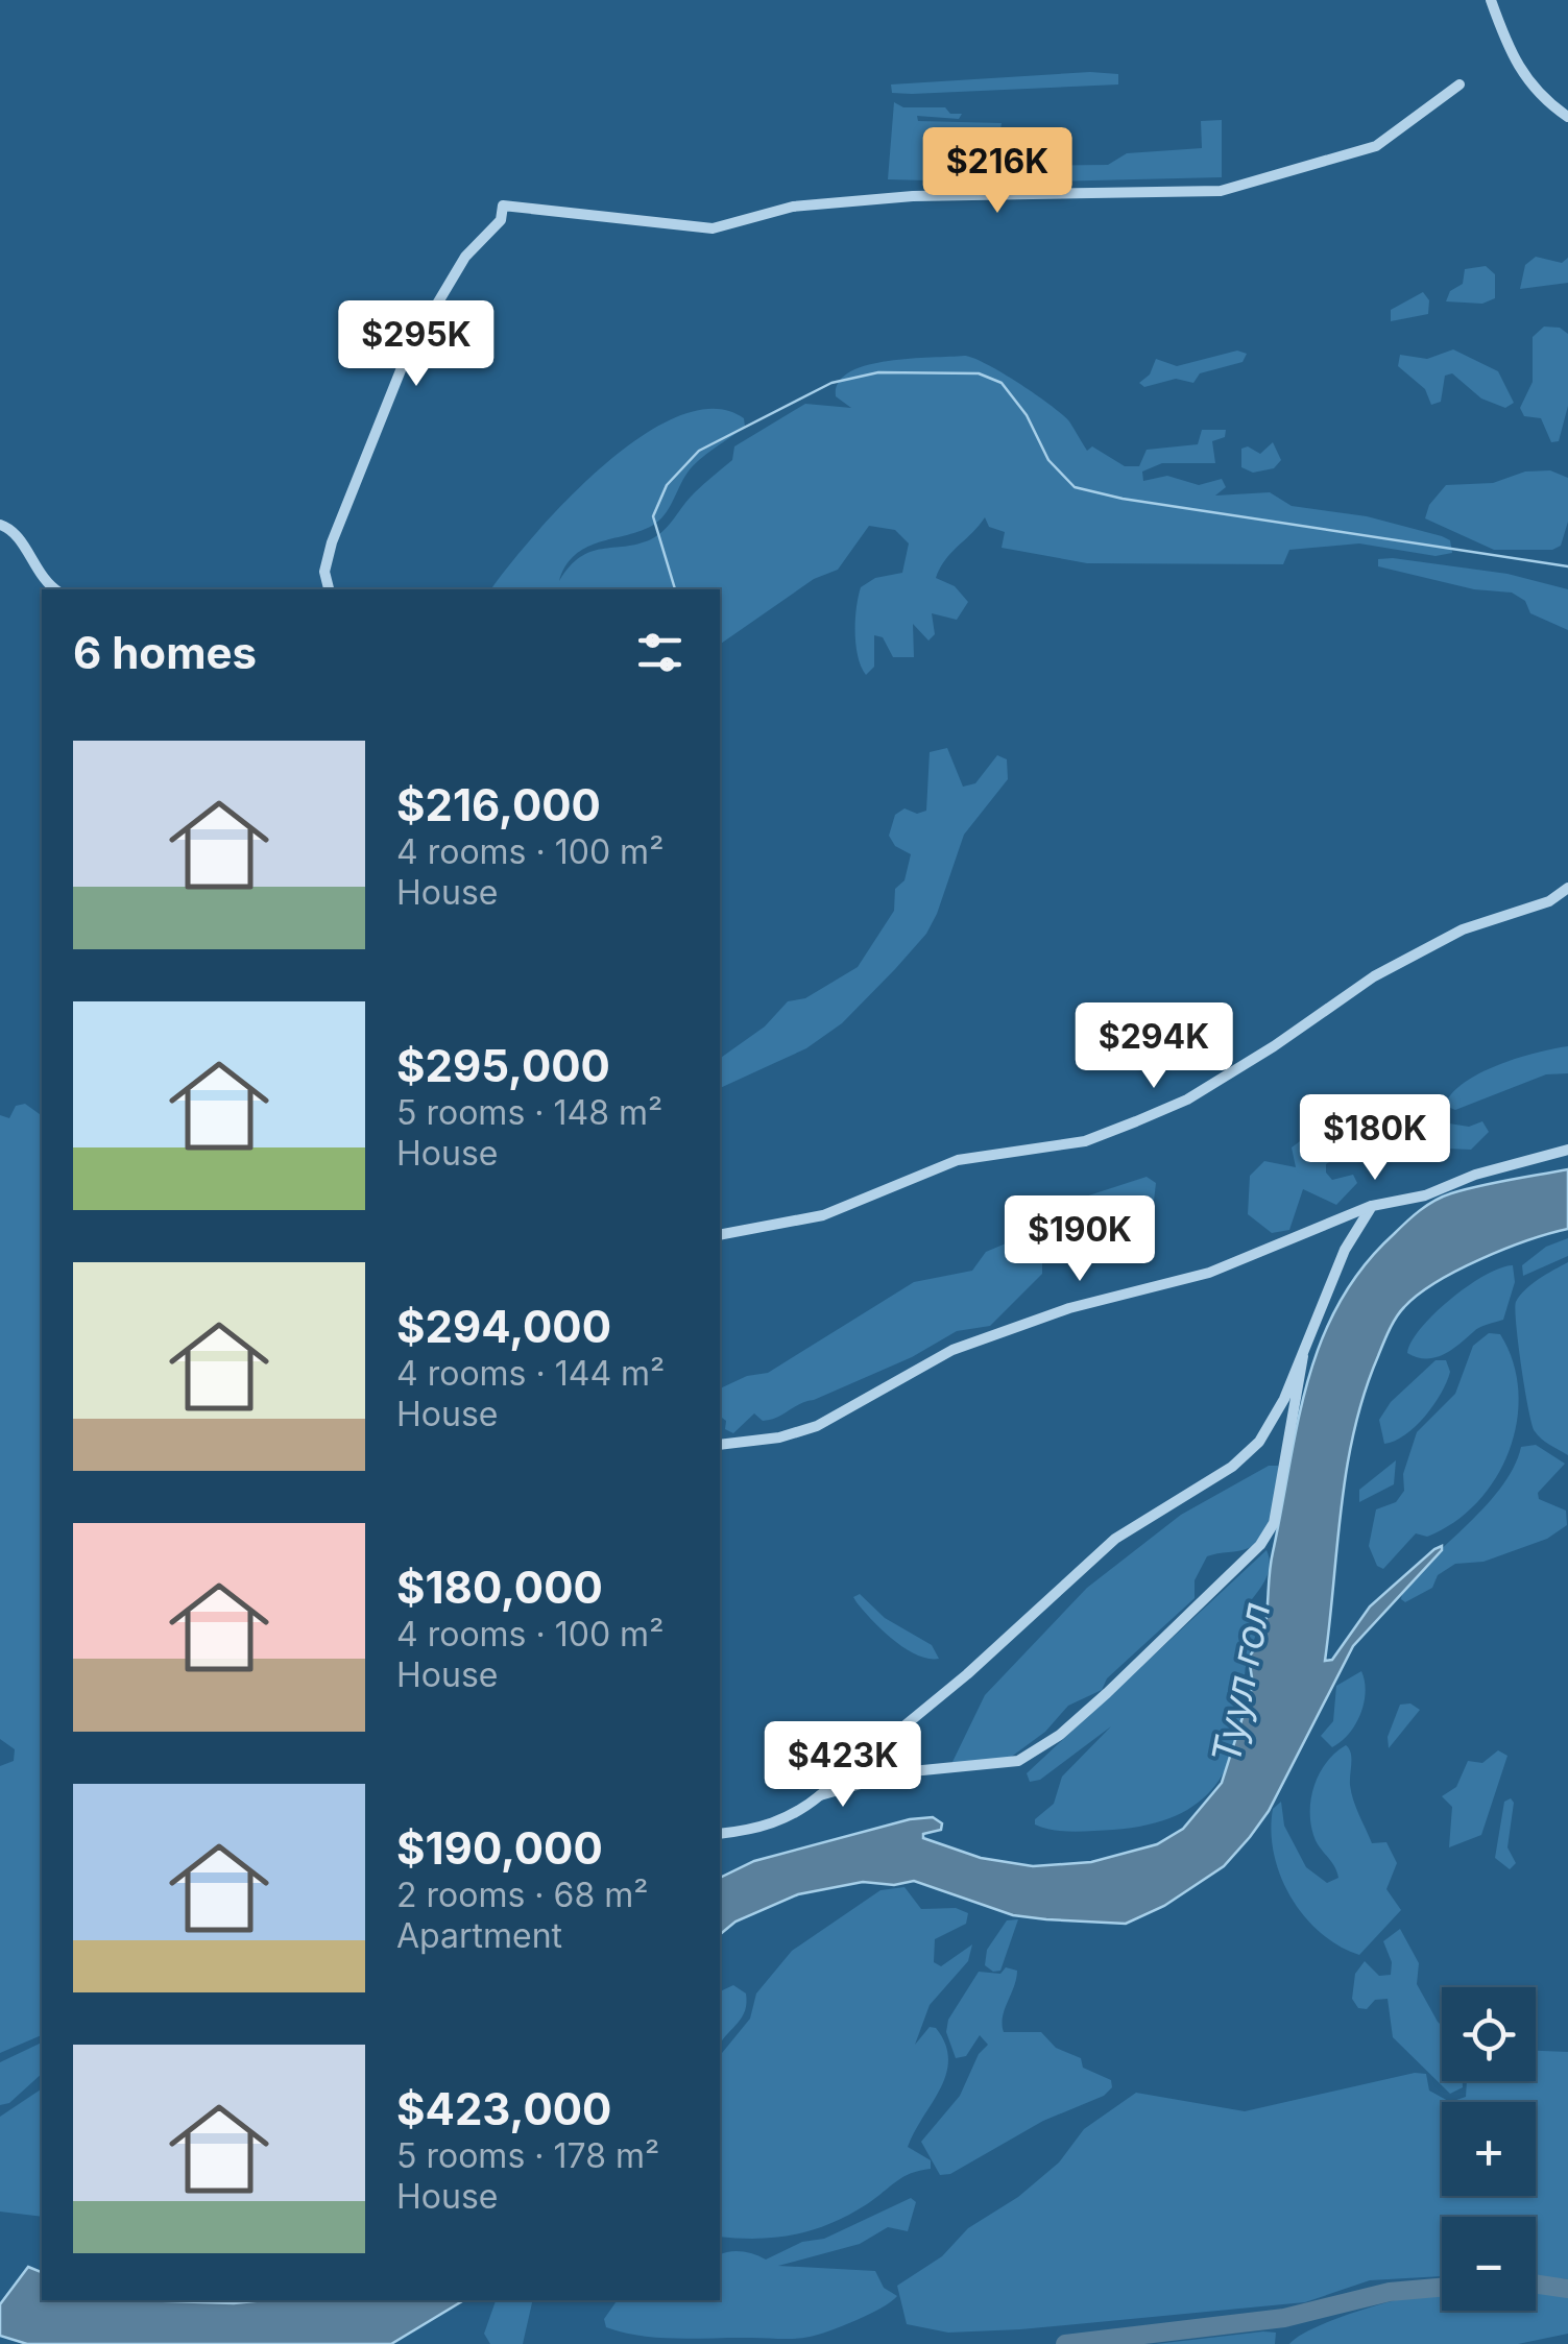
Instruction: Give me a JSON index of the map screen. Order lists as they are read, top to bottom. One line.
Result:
{"water":["Туул гол"],"page":{"price":["$216K","$295K","$294K","$180K","$190K","$423K"],"heading":"6 homes","list":[{"name":"$216,000","note":"4 rooms · 100 m² · House"},{"name":"$295,000","note":"5 rooms · 148 m² · House"},{"name":"$294,000","note":"4 rooms · 144 m² · House"},{"name":"$180,000","note":"4 rooms · 100 m² · House"},{"name":"$190,000","note":"2 rooms · 68 m² · Apartment"},{"name":"$423,000","note":"5 rooms · 178 m² · House"}],"map_buttons":["+","−"]}}
